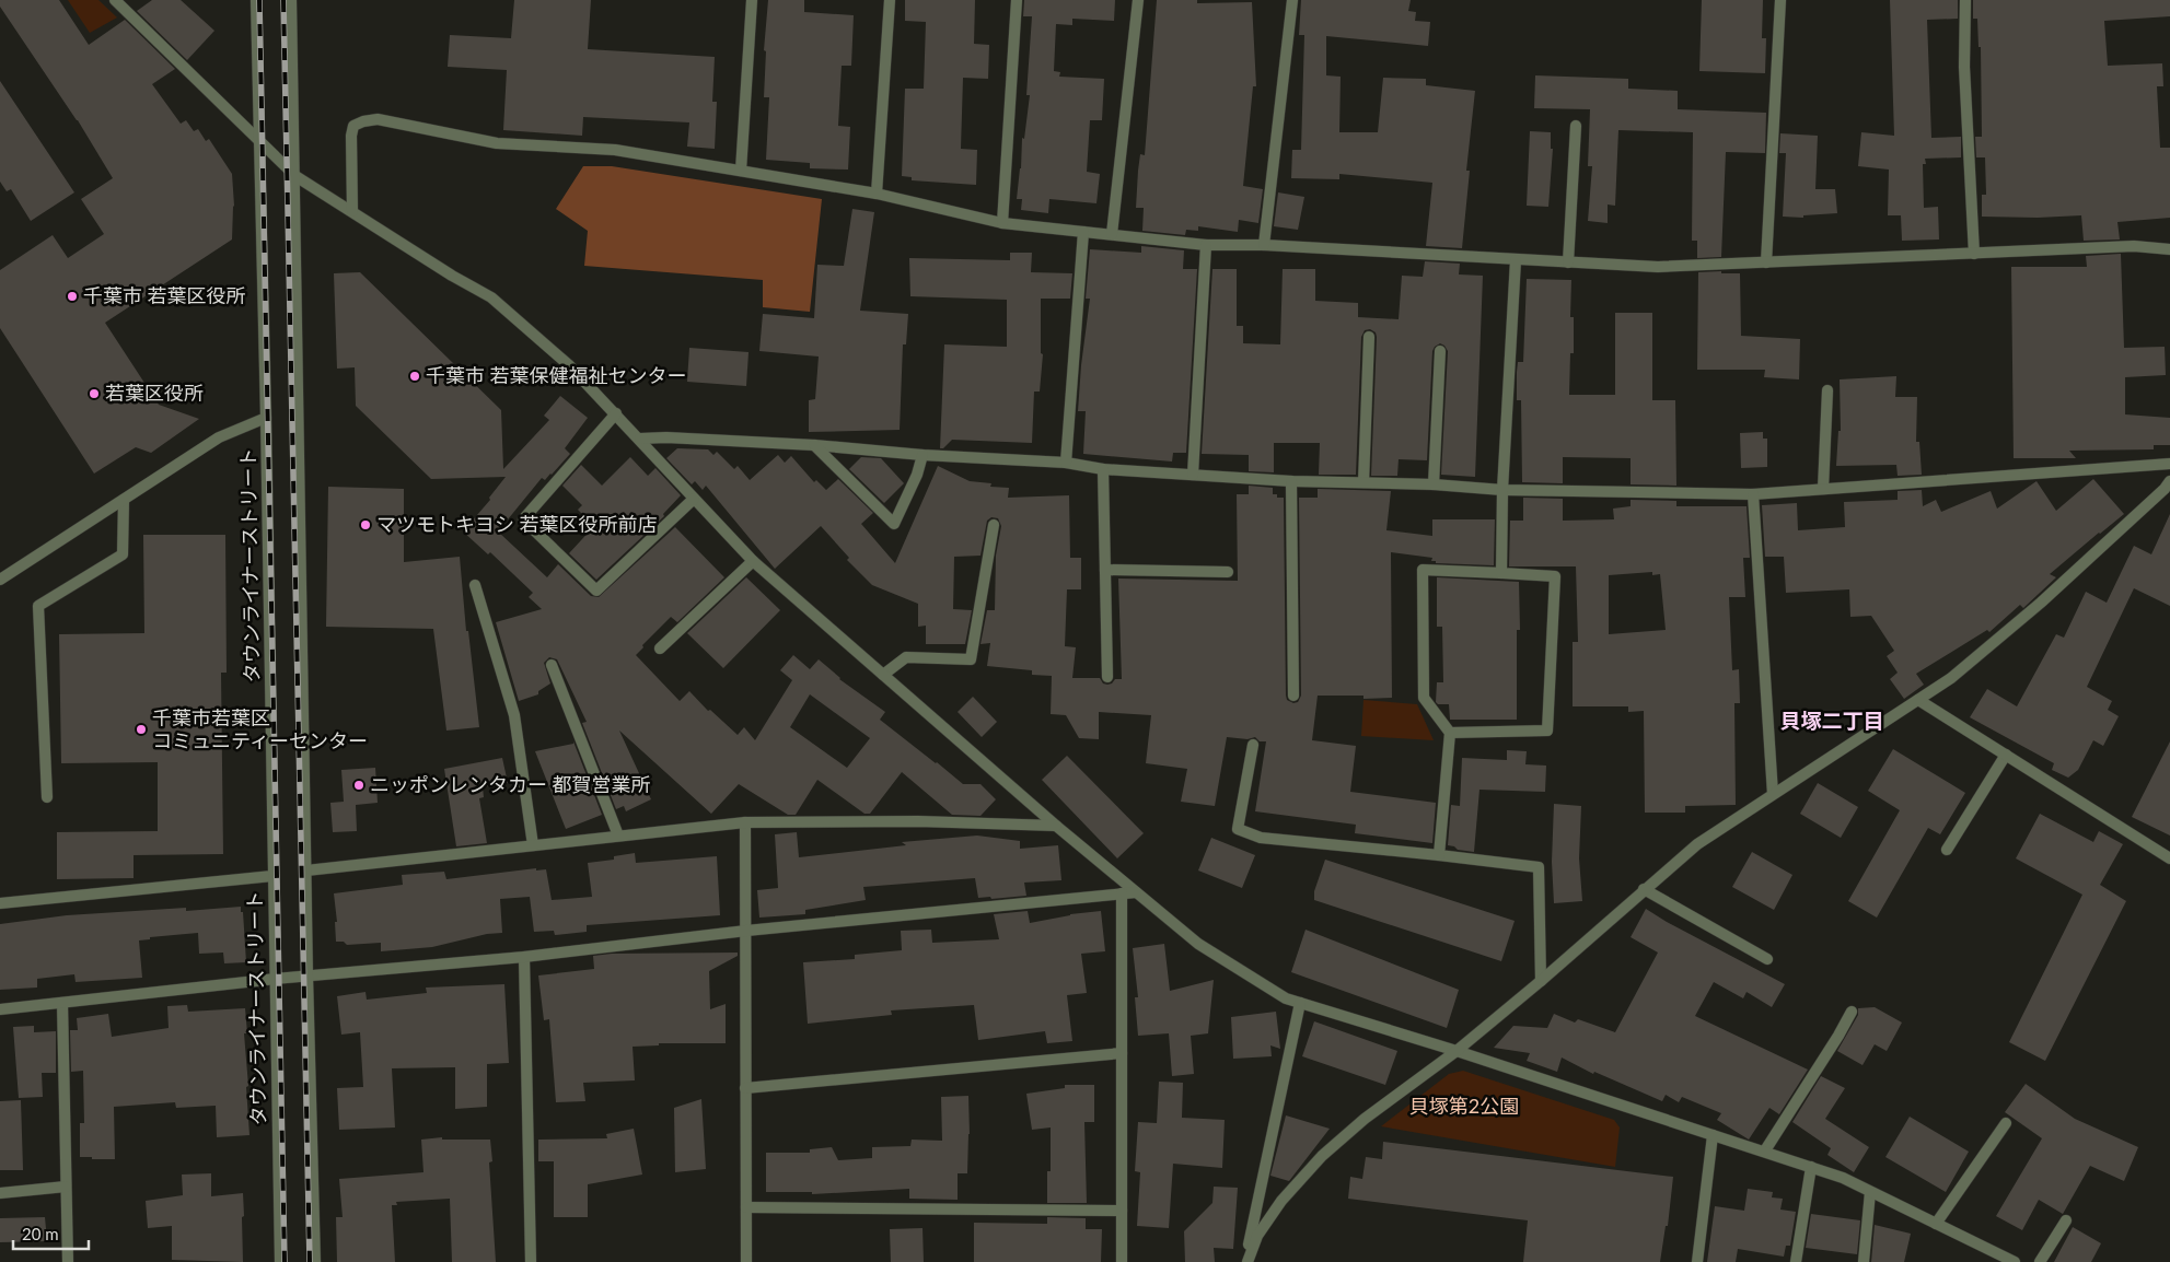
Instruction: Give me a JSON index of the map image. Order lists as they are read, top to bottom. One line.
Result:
{"streets":{"street":["タウンライナーストリート"]},"districts":["貝塚二丁目"],"parks":["貝塚第2公園"],"places":["千葉市 若葉区役所","千葉市 若葉保健福祉センター","若葉区役所","マツモトキヨシ 若葉区役所前店","千葉市若葉区 コミュニティーセンター","ニッポンレンタカー 都賀営業所"],"scale_bar":"20 m"}
